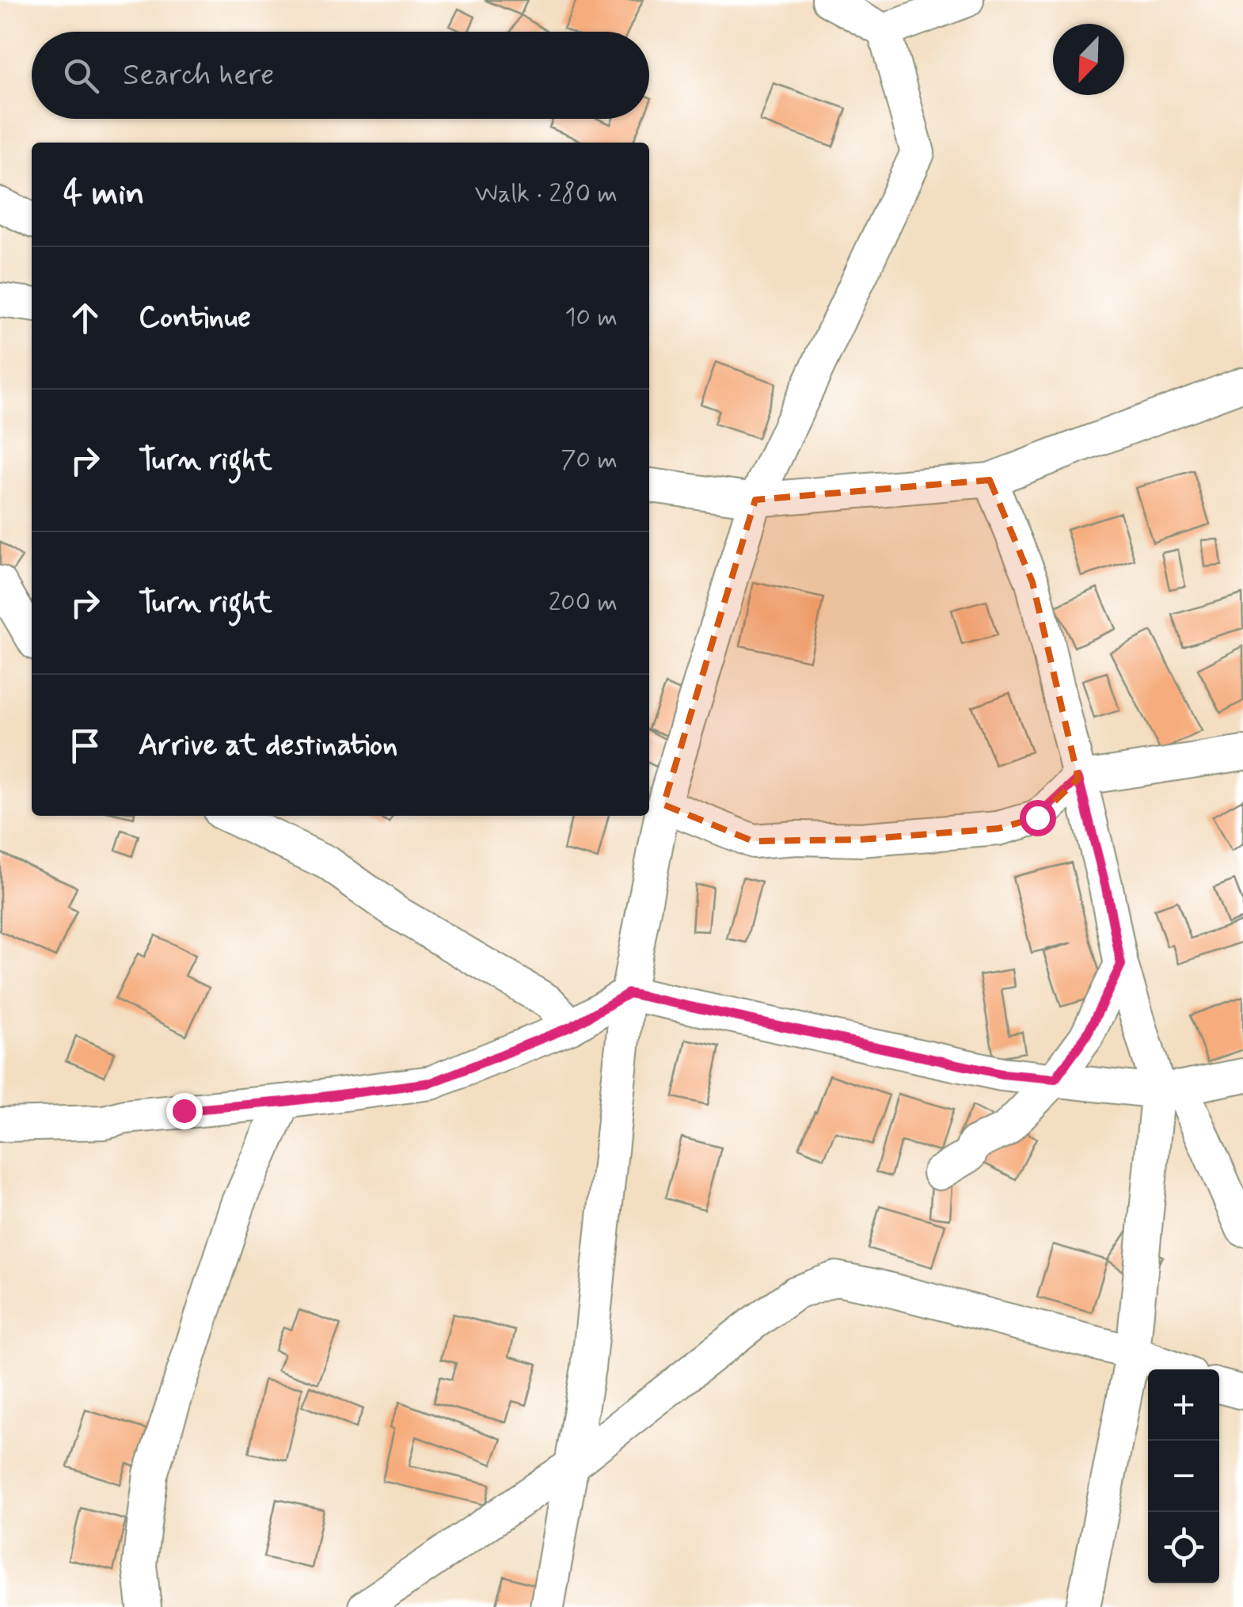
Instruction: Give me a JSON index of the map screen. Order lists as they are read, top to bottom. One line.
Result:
{"north":"bottom left","page":{"search":"Search here","heading":["4 min","Walk · 280 m"],"list":[["Continue","10 m"],["Turn right","70 m"],["Turn right","200 m"],"Arrive at destination"],"map_buttons":["+","−"]}}
